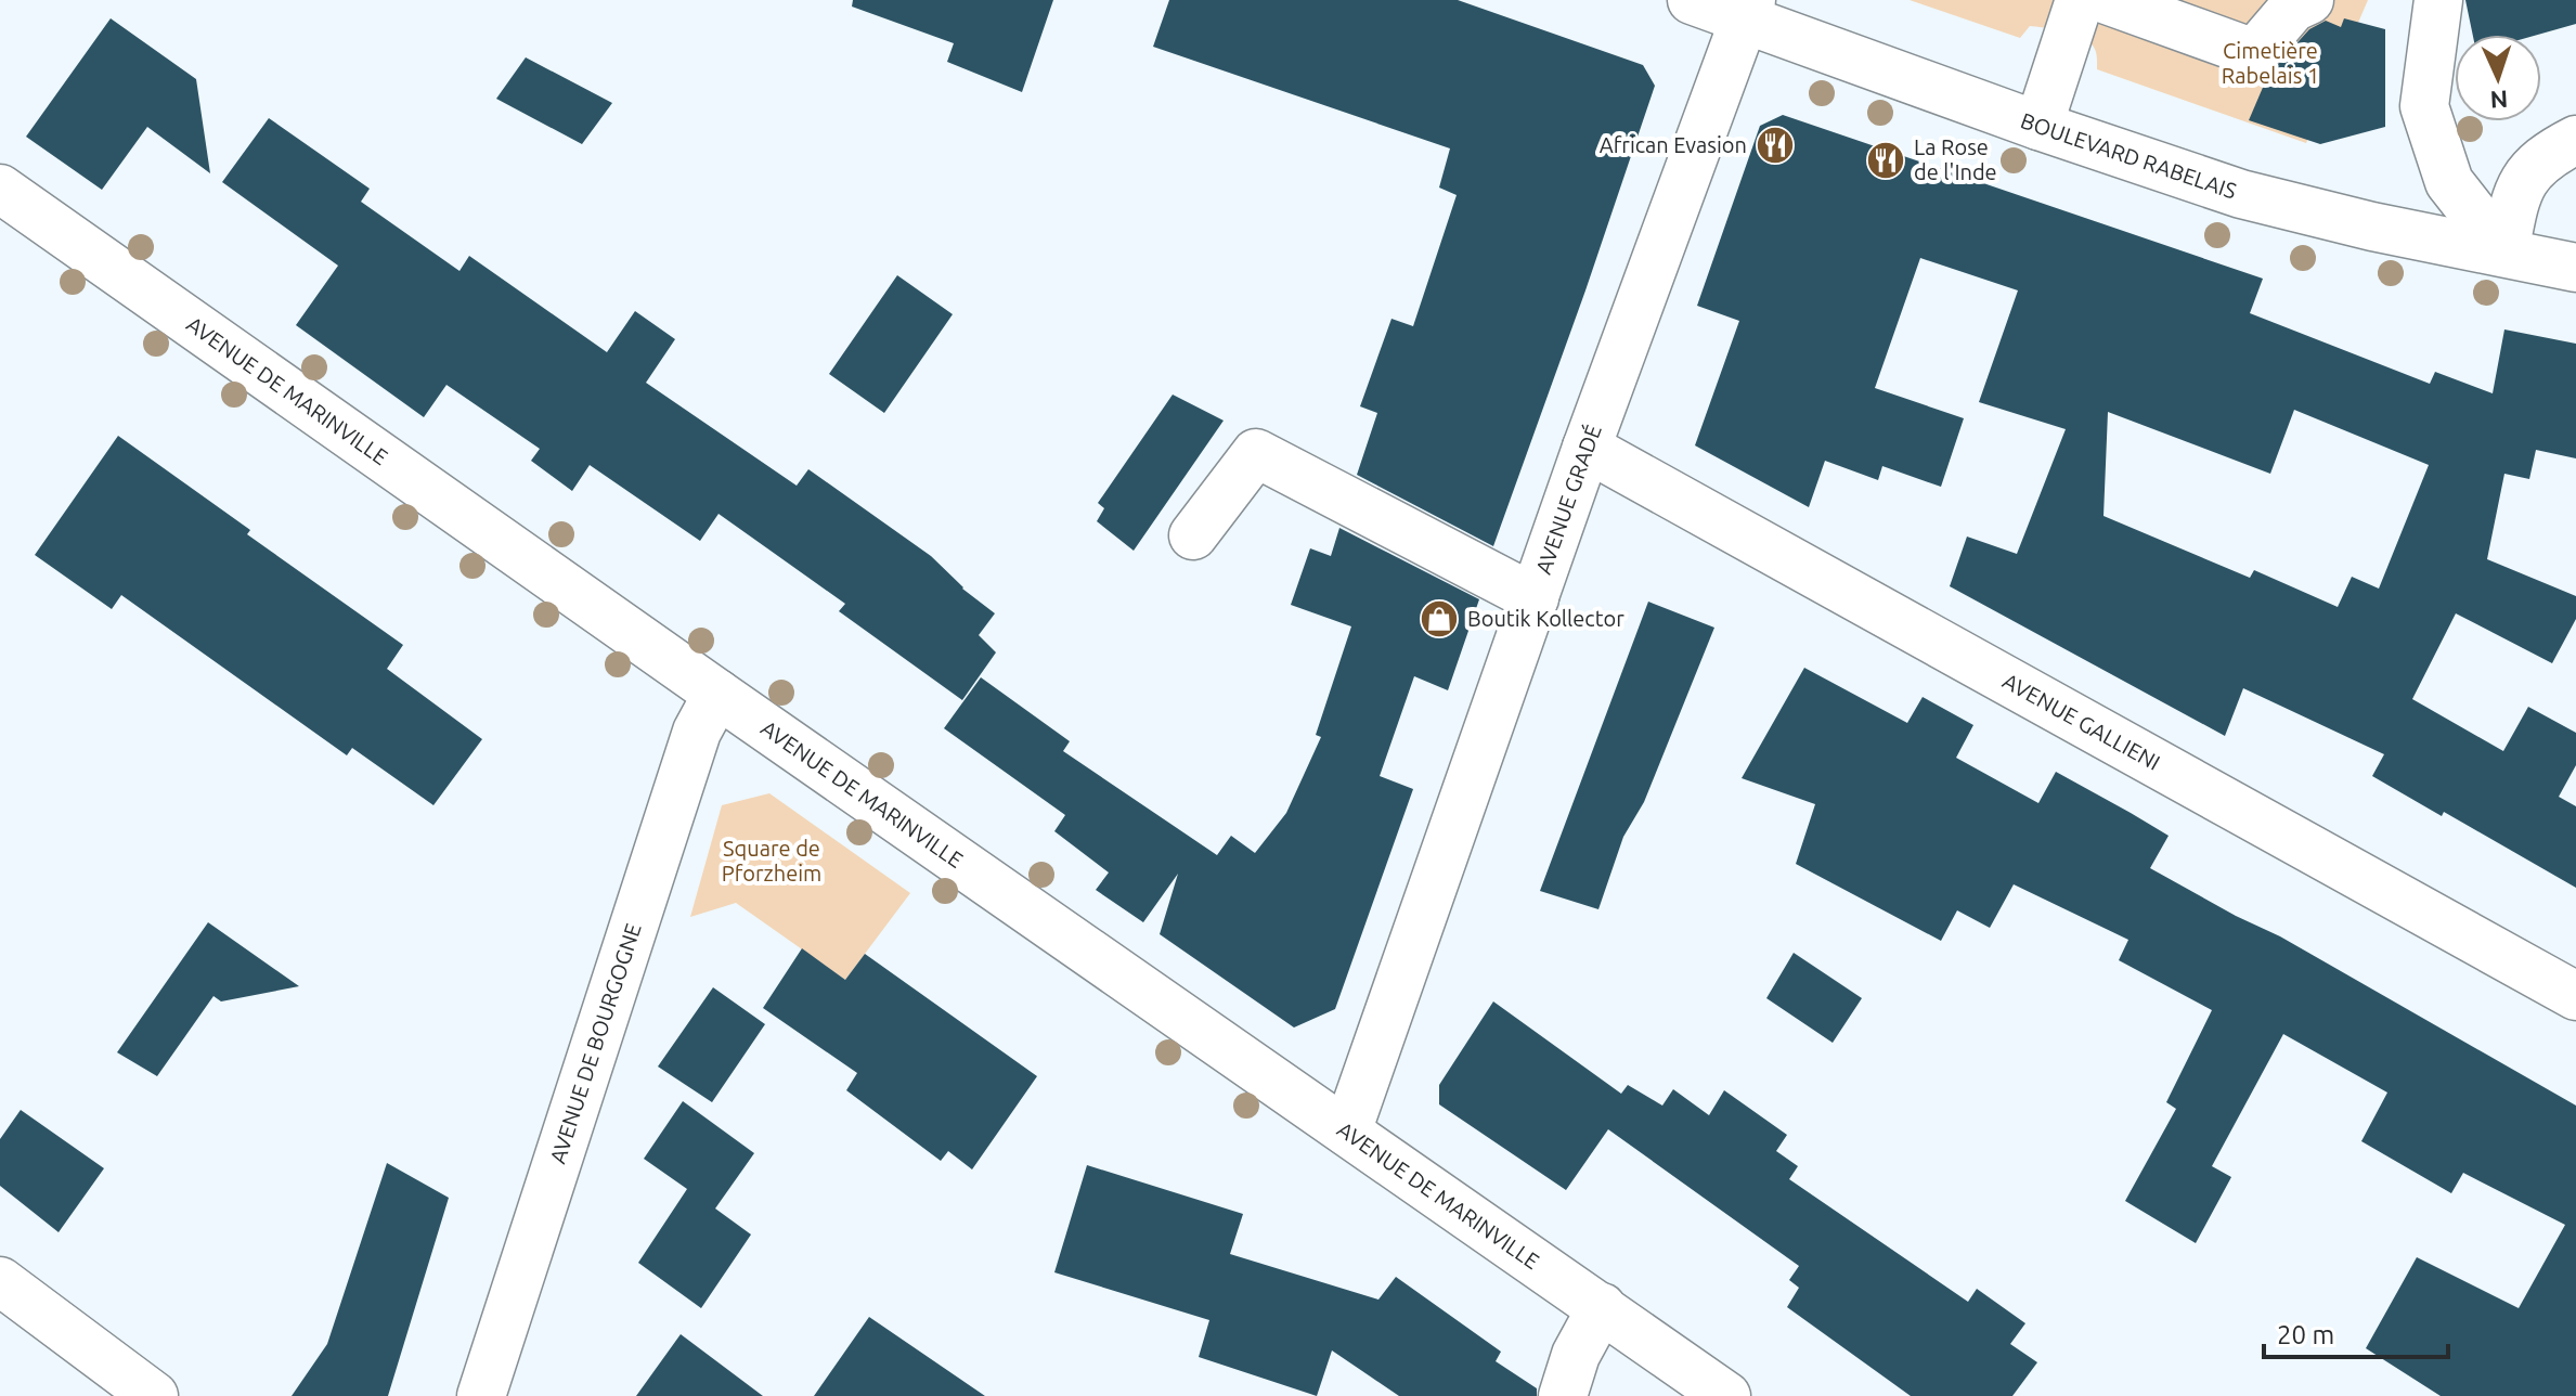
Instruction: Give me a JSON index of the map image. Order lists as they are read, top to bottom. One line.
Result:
{"streets":{"street":["BOULEVARD RABELAIS","AVENUE DE MARINVILLE","AVENUE GRADÉ","AVENUE GALLIENI","AVENUE DE BOURGOGNE"]},"crossings":[["BOULEVARD RABELAIS","AVENUE GRADÉ"],["AVENUE DE MARINVILLE","AVENUE GRADÉ"],["AVENUE DE MARINVILLE","AVENUE DE BOURGOGNE"],["AVENUE GRADÉ","AVENUE GALLIENI"]],"parks":["Cimetière Rabelais 1","Square de Pforzheim"],"places":{"restaurant":["African Evasion","La Rose de l'Inde"],"shop":["Boutik Kollector"]},"scale_bar":"20 m","north":"bottom"}
